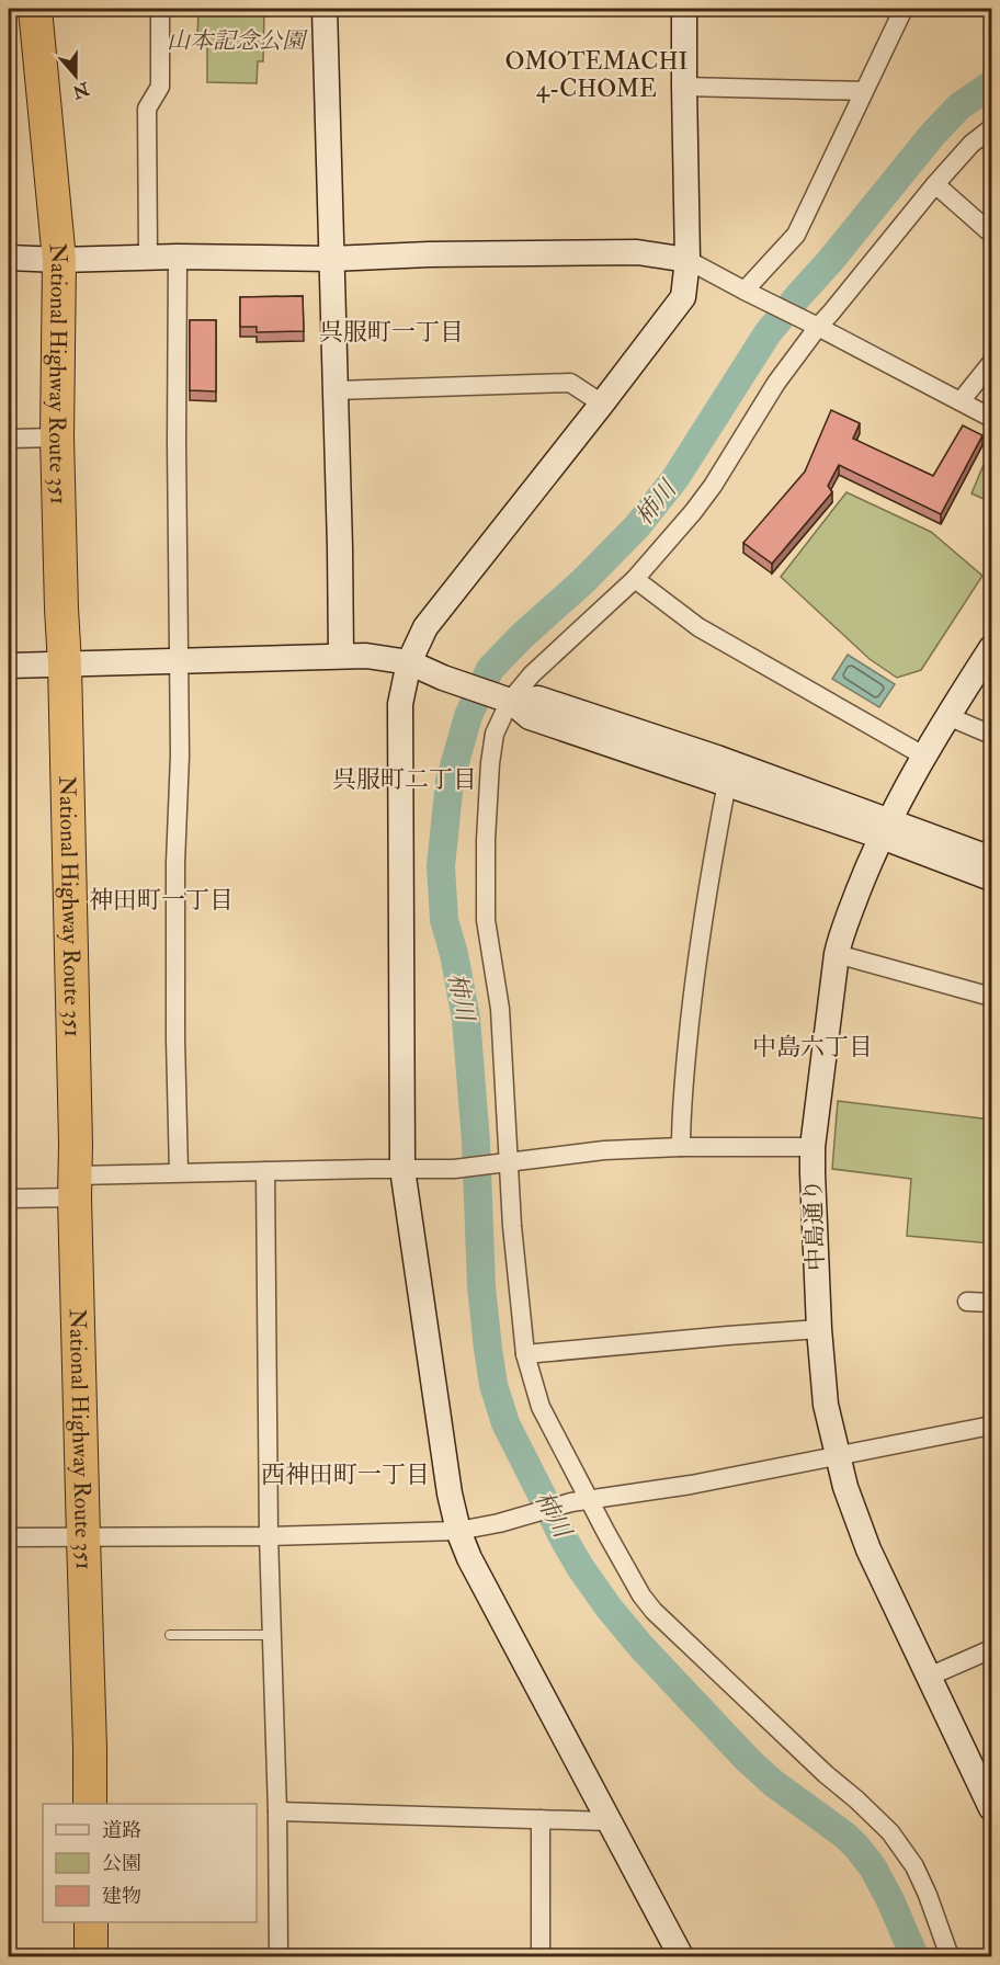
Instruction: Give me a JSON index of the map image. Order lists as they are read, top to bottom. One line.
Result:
{"streets":{"highway":["National Highway Route 351"],"street":["中島通り"]},"districts":["OMOTEMACHI 4-CHOME","呉服町一丁目","呉服町二丁目","神田町一丁目","中島六丁目","西神田町一丁目"],"water":["柿川"],"parks":["山本記念公園"],"legend":["道路","公園","建物"],"north":"bottom"}
